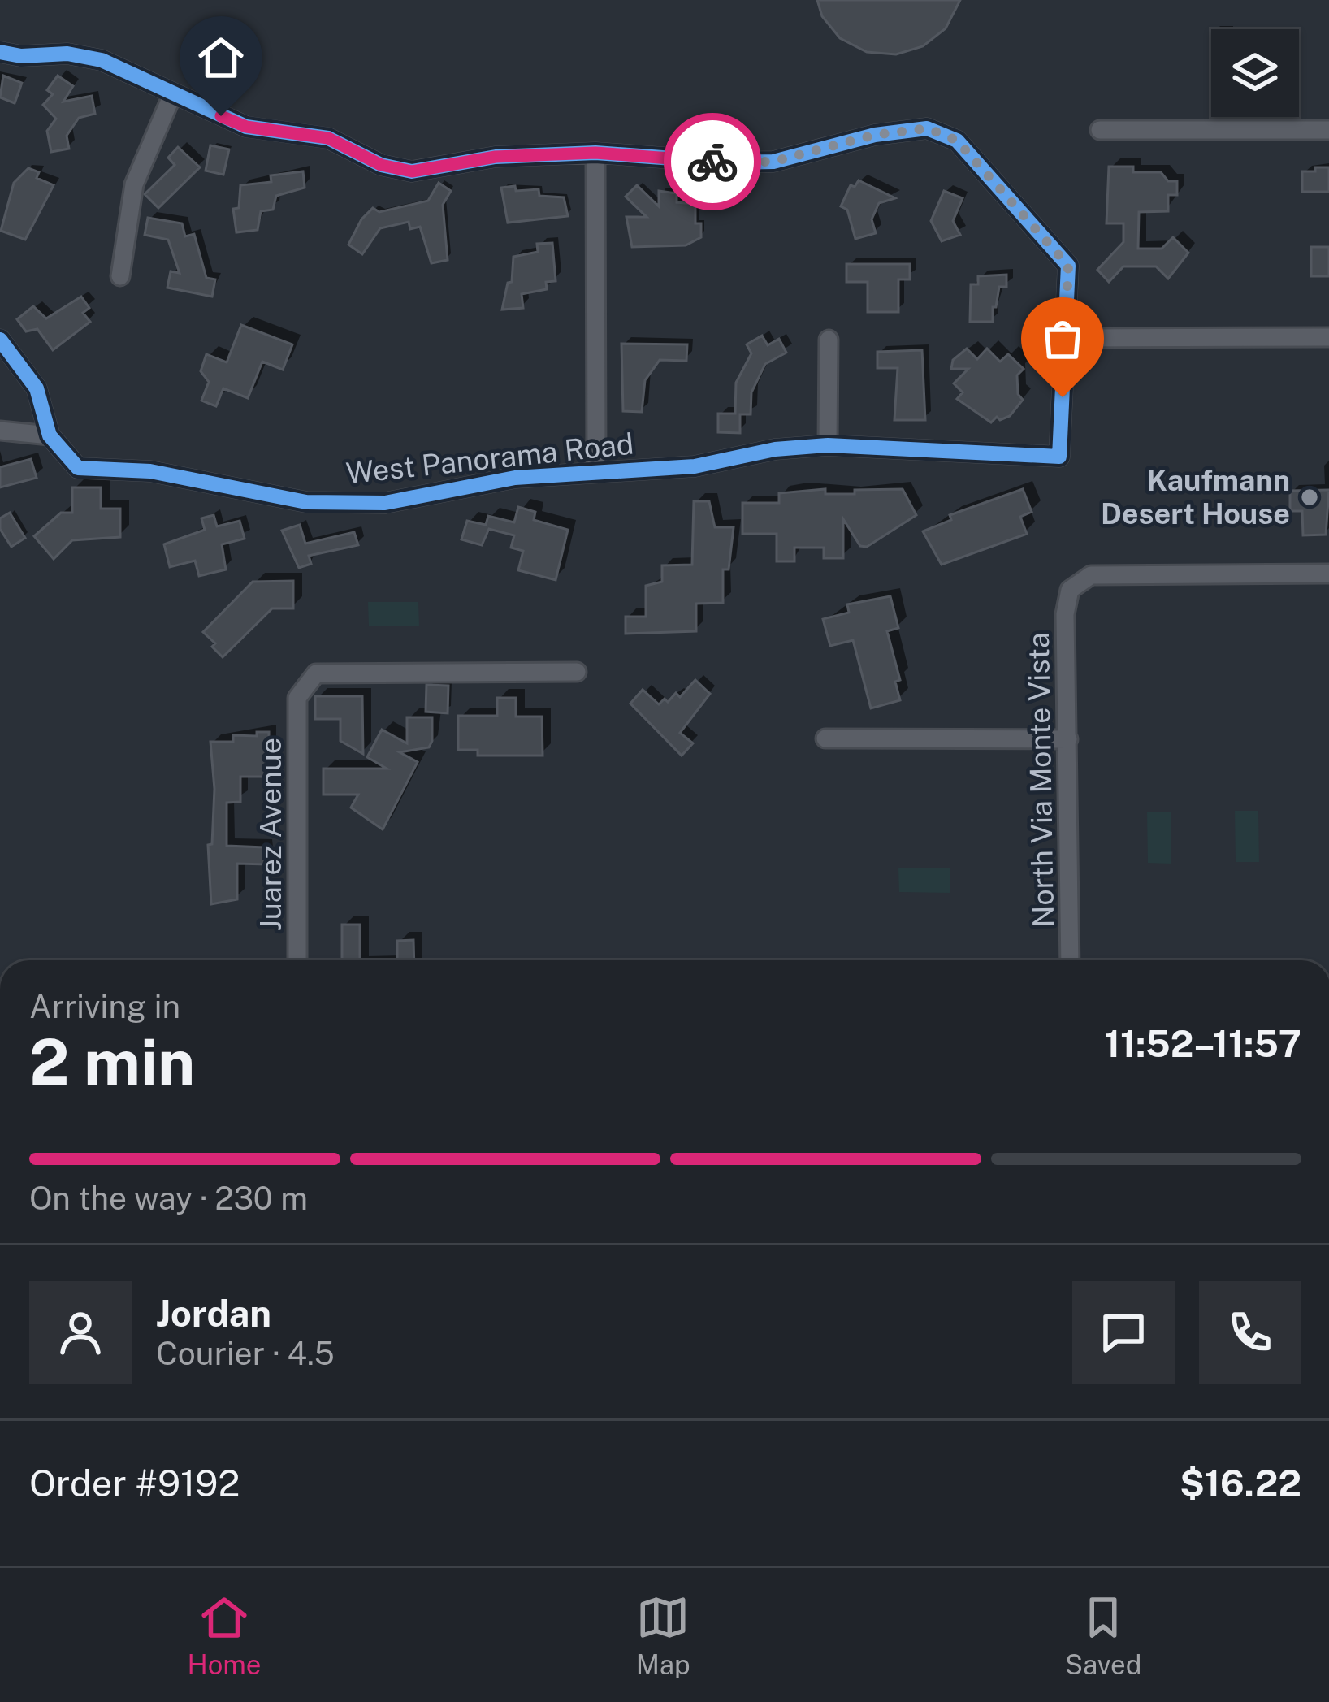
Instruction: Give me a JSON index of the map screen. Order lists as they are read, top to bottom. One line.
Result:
{"streets":{"street":["West Panorama Road","North Via Monte Vista","Juarez Avenue"]},"places":["Kaufmann Desert House"],"page":{"heading":["2 min","Arriving in","11:52–11:57"],"panel":["Jordan","Courier · 4.5","Order #9192","$16.22"],"bar":"On the way · 230 m","tabs":["Home","Map","Saved"]}}
